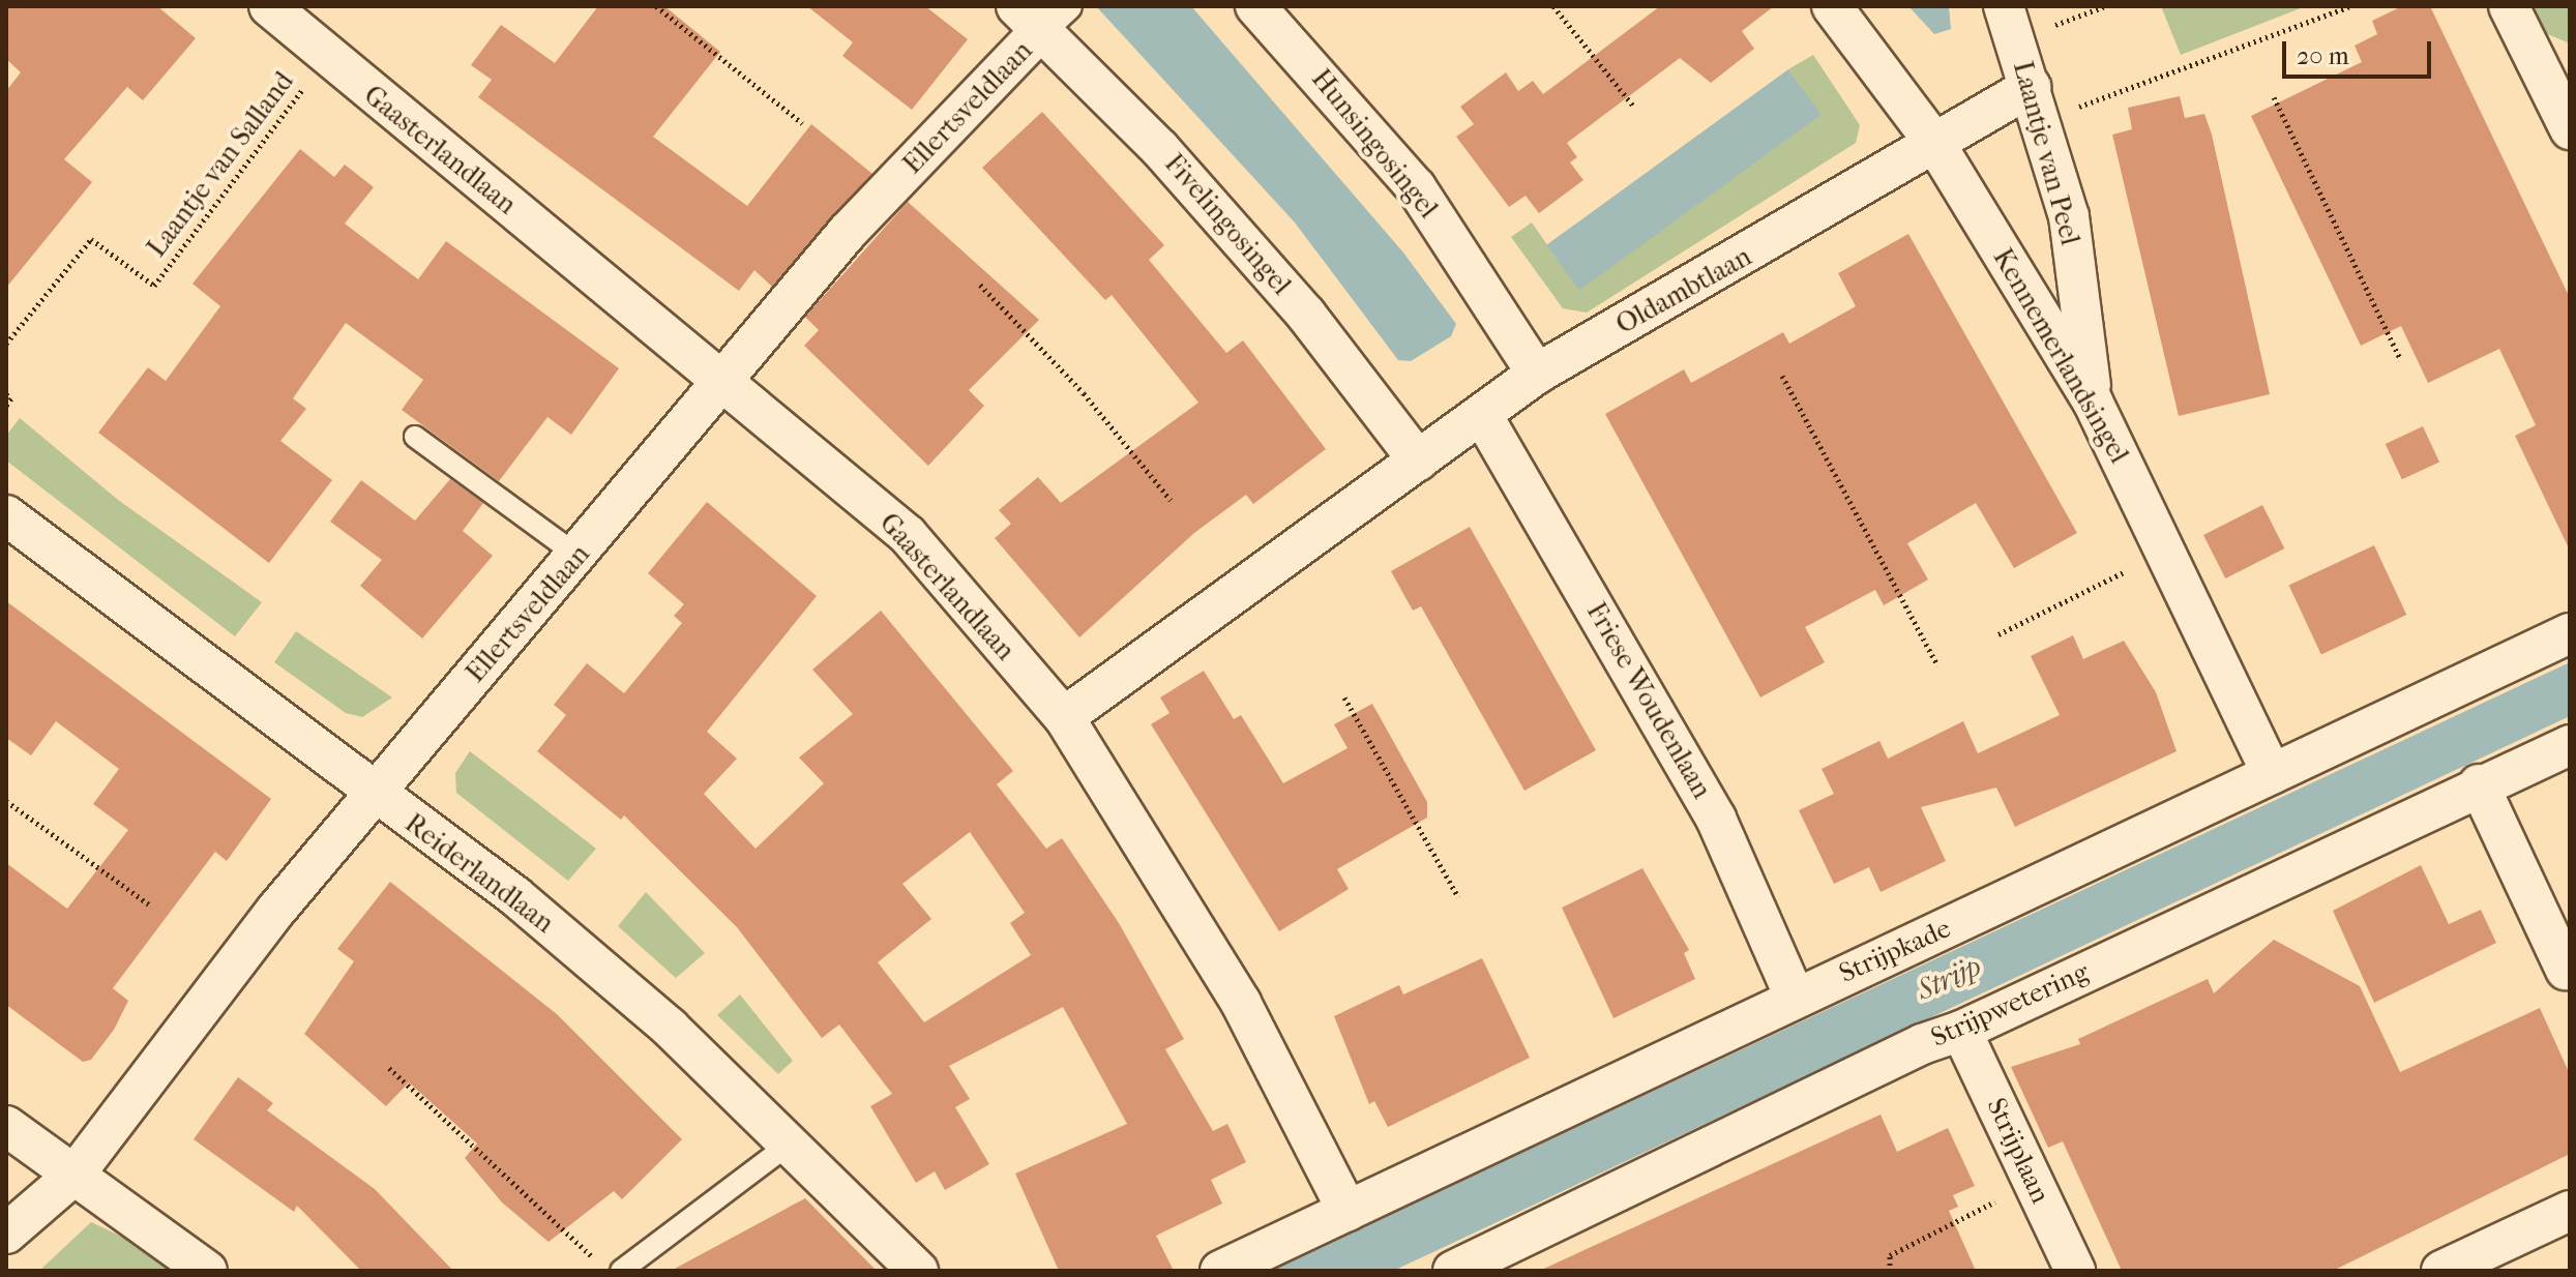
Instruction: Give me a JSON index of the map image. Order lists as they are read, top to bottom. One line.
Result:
{"streets":{"street":["Ellertsveldlaan","Hunsingosingel","Gaasterlandlaan","Laantje van Peel","Fivelingosingel","Oldambtlaan","Kennemerlandsingel","Friese Woudenlaan","Reiderlandlaan","Strijpkade","Strijpwetering","Strijplaan"],"path":["Laantje van Salland"]},"crossings":[["Ellertsveldlaan","Gaasterlandlaan"],["Ellertsveldlaan","Fivelingosingel"],["Ellertsveldlaan","Reiderlandlaan"],["Hunsingosingel","Oldambtlaan"],["Gaasterlandlaan","Laantje van Salland"],["Gaasterlandlaan","Oldambtlaan"],["Gaasterlandlaan","Strijpkade"],["Laantje van Peel","Oldambtlaan"],["Laantje van Peel","Kennemerlandsingel"],["Fivelingosingel","Oldambtlaan"],["Oldambtlaan","Kennemerlandsingel"],["Oldambtlaan","Friese Woudenlaan"],["Kennemerlandsingel","Strijpkade"],["Friese Woudenlaan","Strijpkade"],["Strijpwetering","Strijplaan"]],"water":["Strijp"],"scale_bar":"20 m"}
